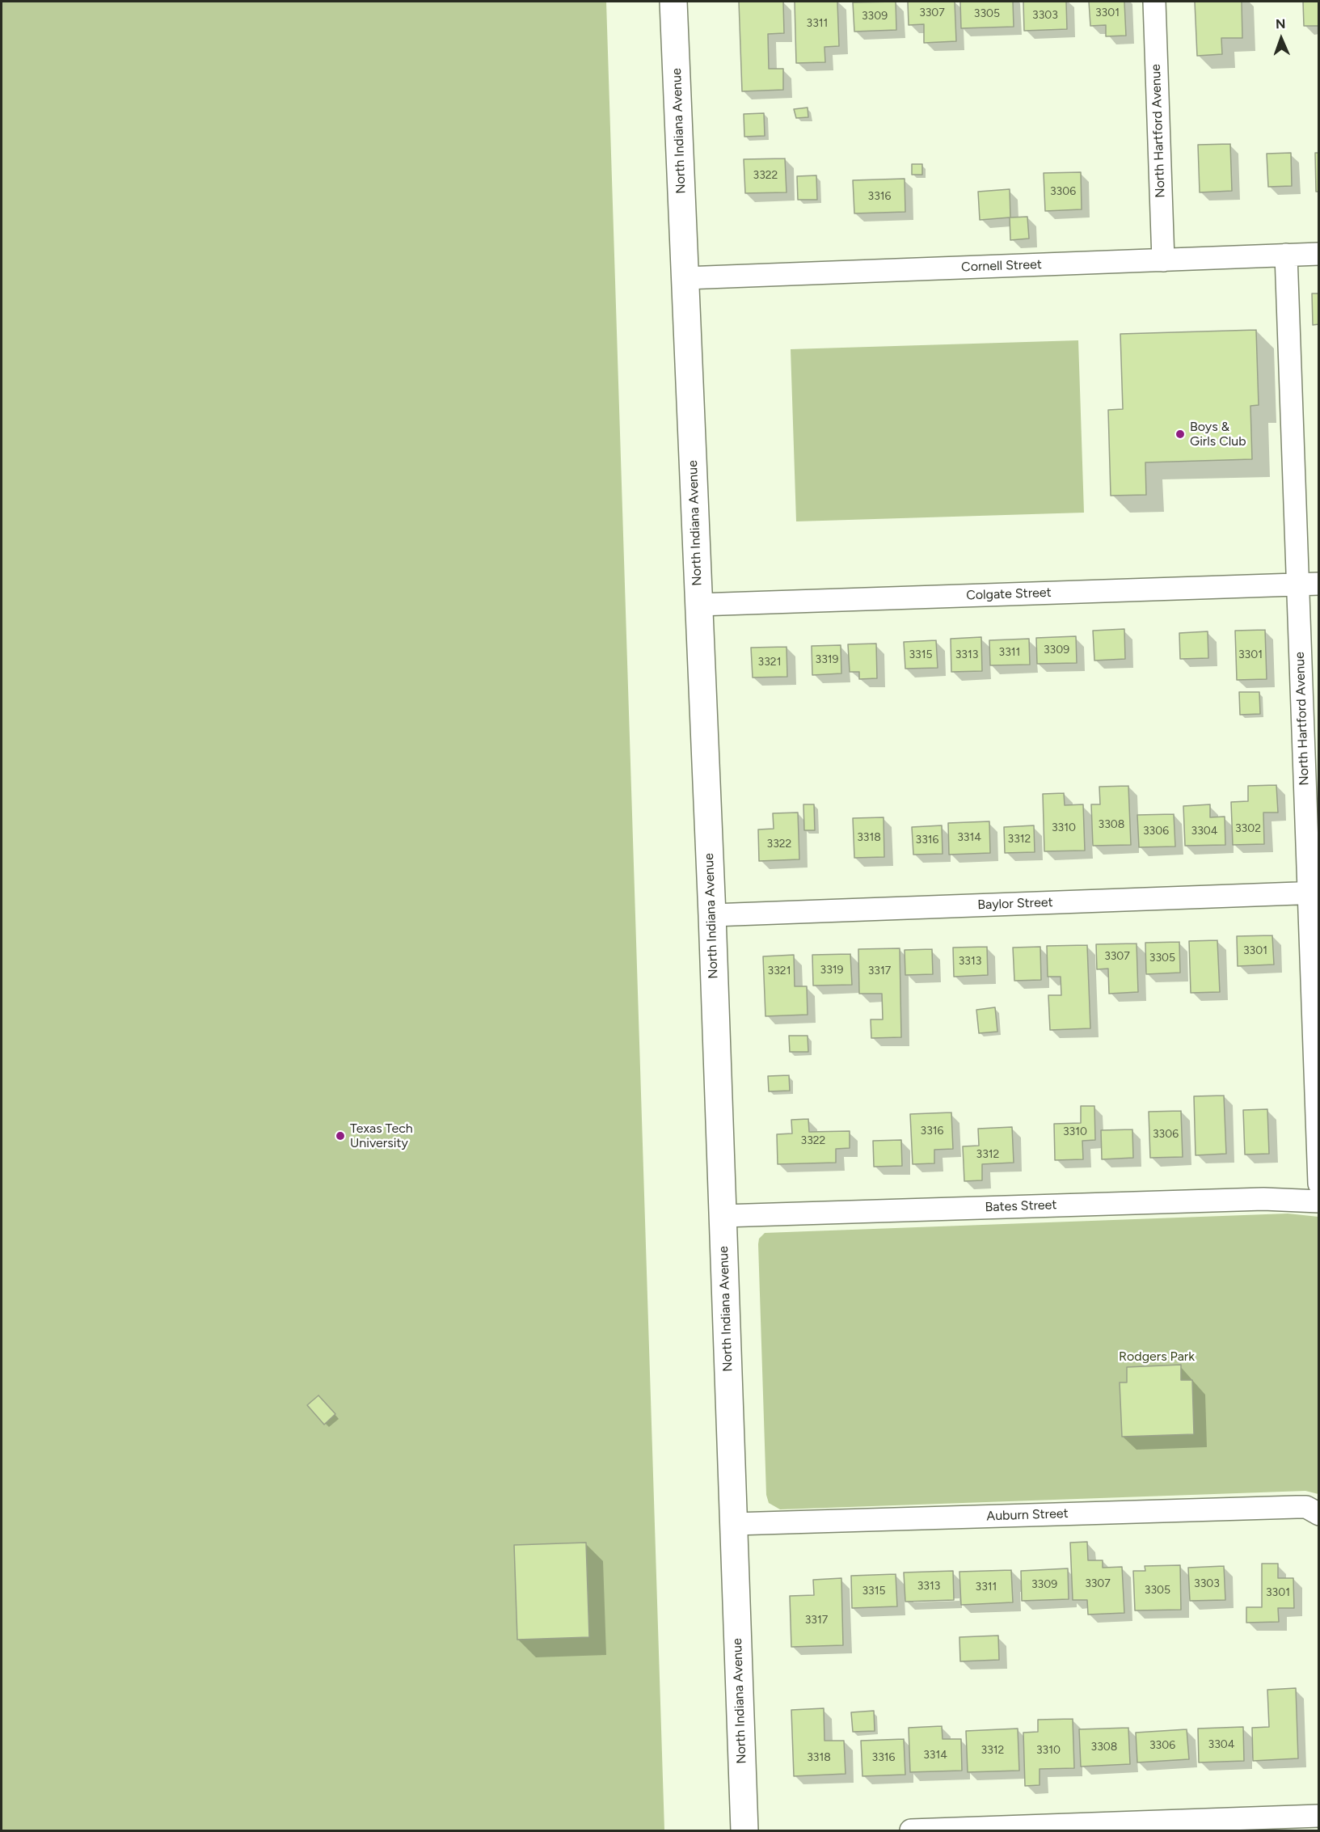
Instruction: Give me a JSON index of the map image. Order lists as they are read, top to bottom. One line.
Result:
{"streets":{"main road":["North Indiana Avenue"],"street":["North Hartford Avenue","Cornell Street","Colgate Street","Baylor Street","Bates Street","Auburn Street"]},"crossings":[["North Indiana Avenue","Cornell Street"],["North Indiana Avenue","Colgate Street"],["North Indiana Avenue","Baylor Street"],["North Indiana Avenue","Bates Street"],["North Indiana Avenue","Auburn Street"],["North Hartford Avenue","Cornell Street"],["North Hartford Avenue","Colgate Street"],["North Hartford Avenue","Baylor Street"]],"parks":["Rodgers Park"],"places":["Boys & Girls Club","Texas Tech University"],"house_numbers":["3307","3301","3305","3303","3309","3311","3322","3306","3316","3309","3311","3315","3313","3301","3319","3321","3308","3310","3302","3306","3304","3318","3314","3312","3316","3322","3301","3307","3305","3313","3319","3321","3317","3316","3310","3306","3322","3312","3307","3303","3309","3313","3311","3305","3315","3301","3317","3304","3306","3308","3312","3310","3314","3318","3316"],"north":"top"}
